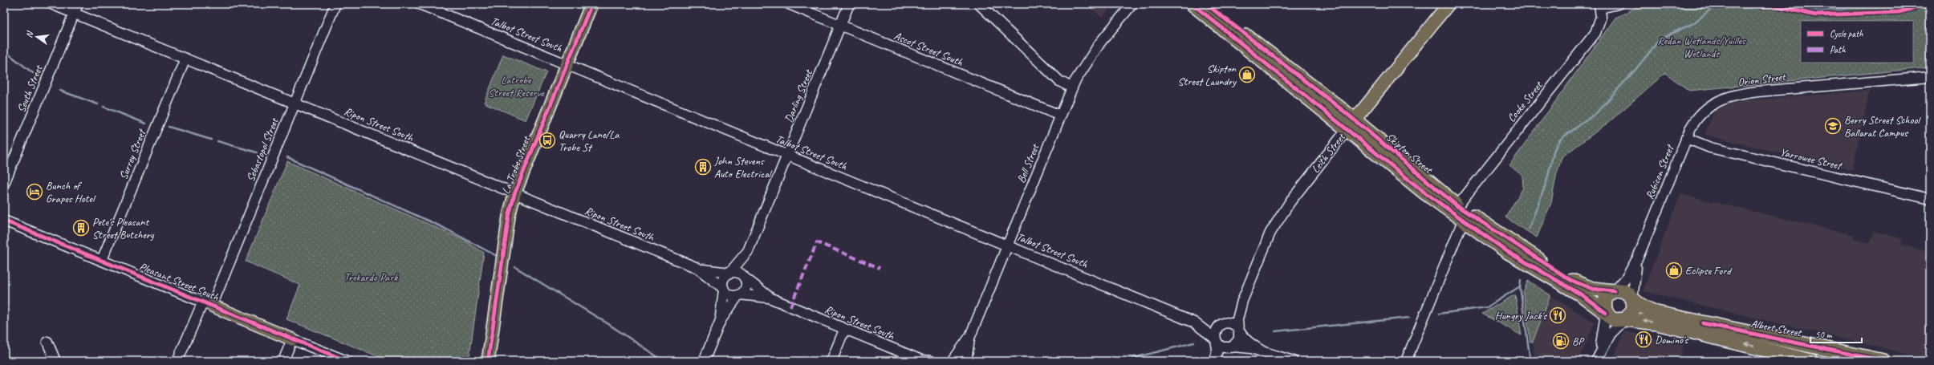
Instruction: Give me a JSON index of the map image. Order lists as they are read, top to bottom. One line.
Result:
{"streets":{"highway":["Skipton Street","Albert Street"],"main road":["Leith Street","La Trobe Street","Pleasant Street South"],"street":["Talbot Street South","Ascot Street South","Orion Street","South Street","Darling Street","Cooke Street","Ripon Street South","Sebastopol Street","Surrey Street","Yarrowee Street","Bell Street","Rubicon Street"]},"crossings":[["Talbot Street South","Darling Street"],["Talbot Street South","Leith Street"],["Talbot Street South","Bell Street"],["Talbot Street South","La Trobe Street"],["Ascot Street South","Darling Street"],["Ascot Street South","Bell Street"],["Orion Street","Rubicon Street"],["South Street","Ripon Street South"],["Darling Street","Ripon Street South"],["Cooke Street","Skipton Street"],["Ripon Street South","Sebastopol Street"],["Ripon Street South","Surrey Street"],["Ripon Street South","La Trobe Street"],["Sebastopol Street","Pleasant Street South"],["Leith Street","Skipton Street"],["Skipton Street","Rubicon Street"],["Skipton Street","Albert Street"],["Surrey Street","Pleasant Street South"],["Yarrowee Street","Rubicon Street"],["Rubicon Street","Albert Street"]],"parks":["Redan Wetlands/Yuilles Wetlands","Latrobe Street Reserve","Trekardo Park"],"places":{"shop":["Skipton Street Laundry","Eclipse Ford"],"school or university":["Berry Street School Ballarat Campus"],"bus stop":["Quarry Lane/La Trobe St"],"building":["John Stevens Auto Electrical","Pete's Pleasant Street Butchery"],"hotel":["Bunch of Grapes Hotel"],"restaurant":["Hungry Jack's","Domino's"],"fuel station":["BP"]},"legend":["Cycle path","Path"],"scale_bar":"50 m","north":"left"}
